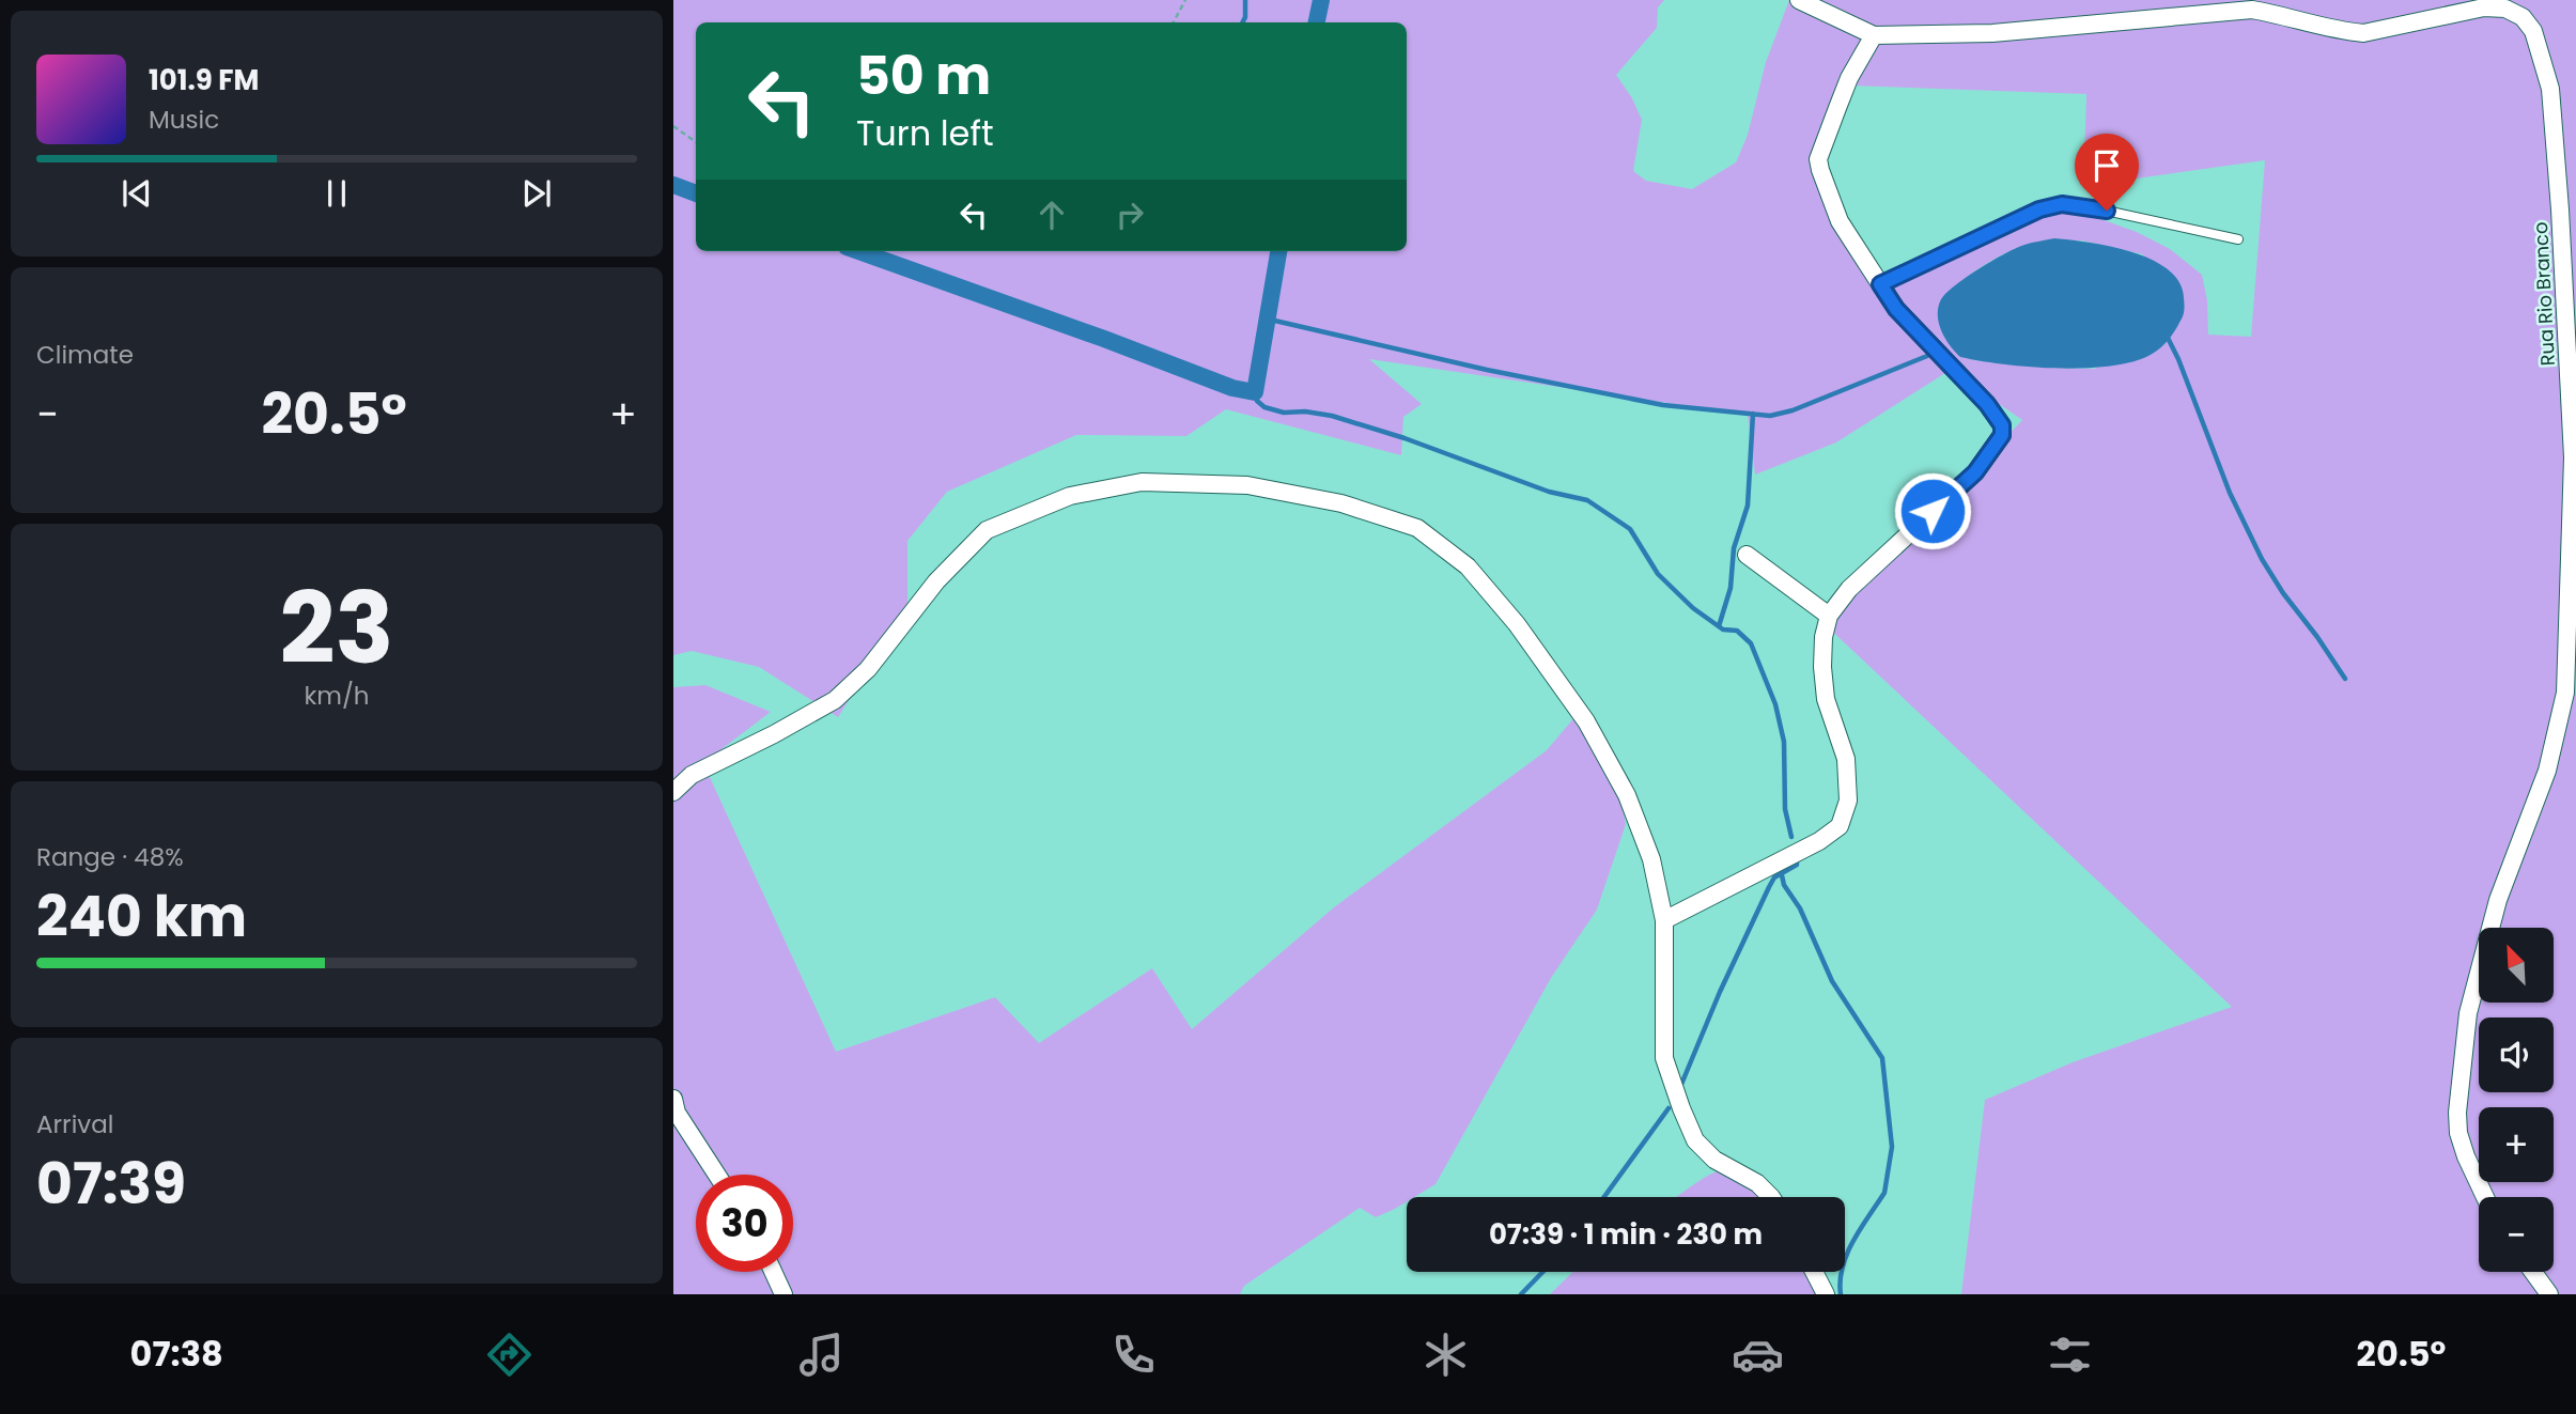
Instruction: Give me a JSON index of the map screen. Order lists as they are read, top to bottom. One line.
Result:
{"streets":{"street":["Rua Rio Branco"]},"north":"top left","page":{"turn":["50 m","Turn left"],"song":["101.9 FM","Music"],"tile":["Climate",["23","km/h"],["Range · 48%","240 km"],["Arrival","07:39"]],"heat":["−","20.5°","+"],"map_buttons":["+","−"],"limit":"30","trip":"07:39 · 1 min · 230 m","tabs":["07:38","20.5°"]}}
